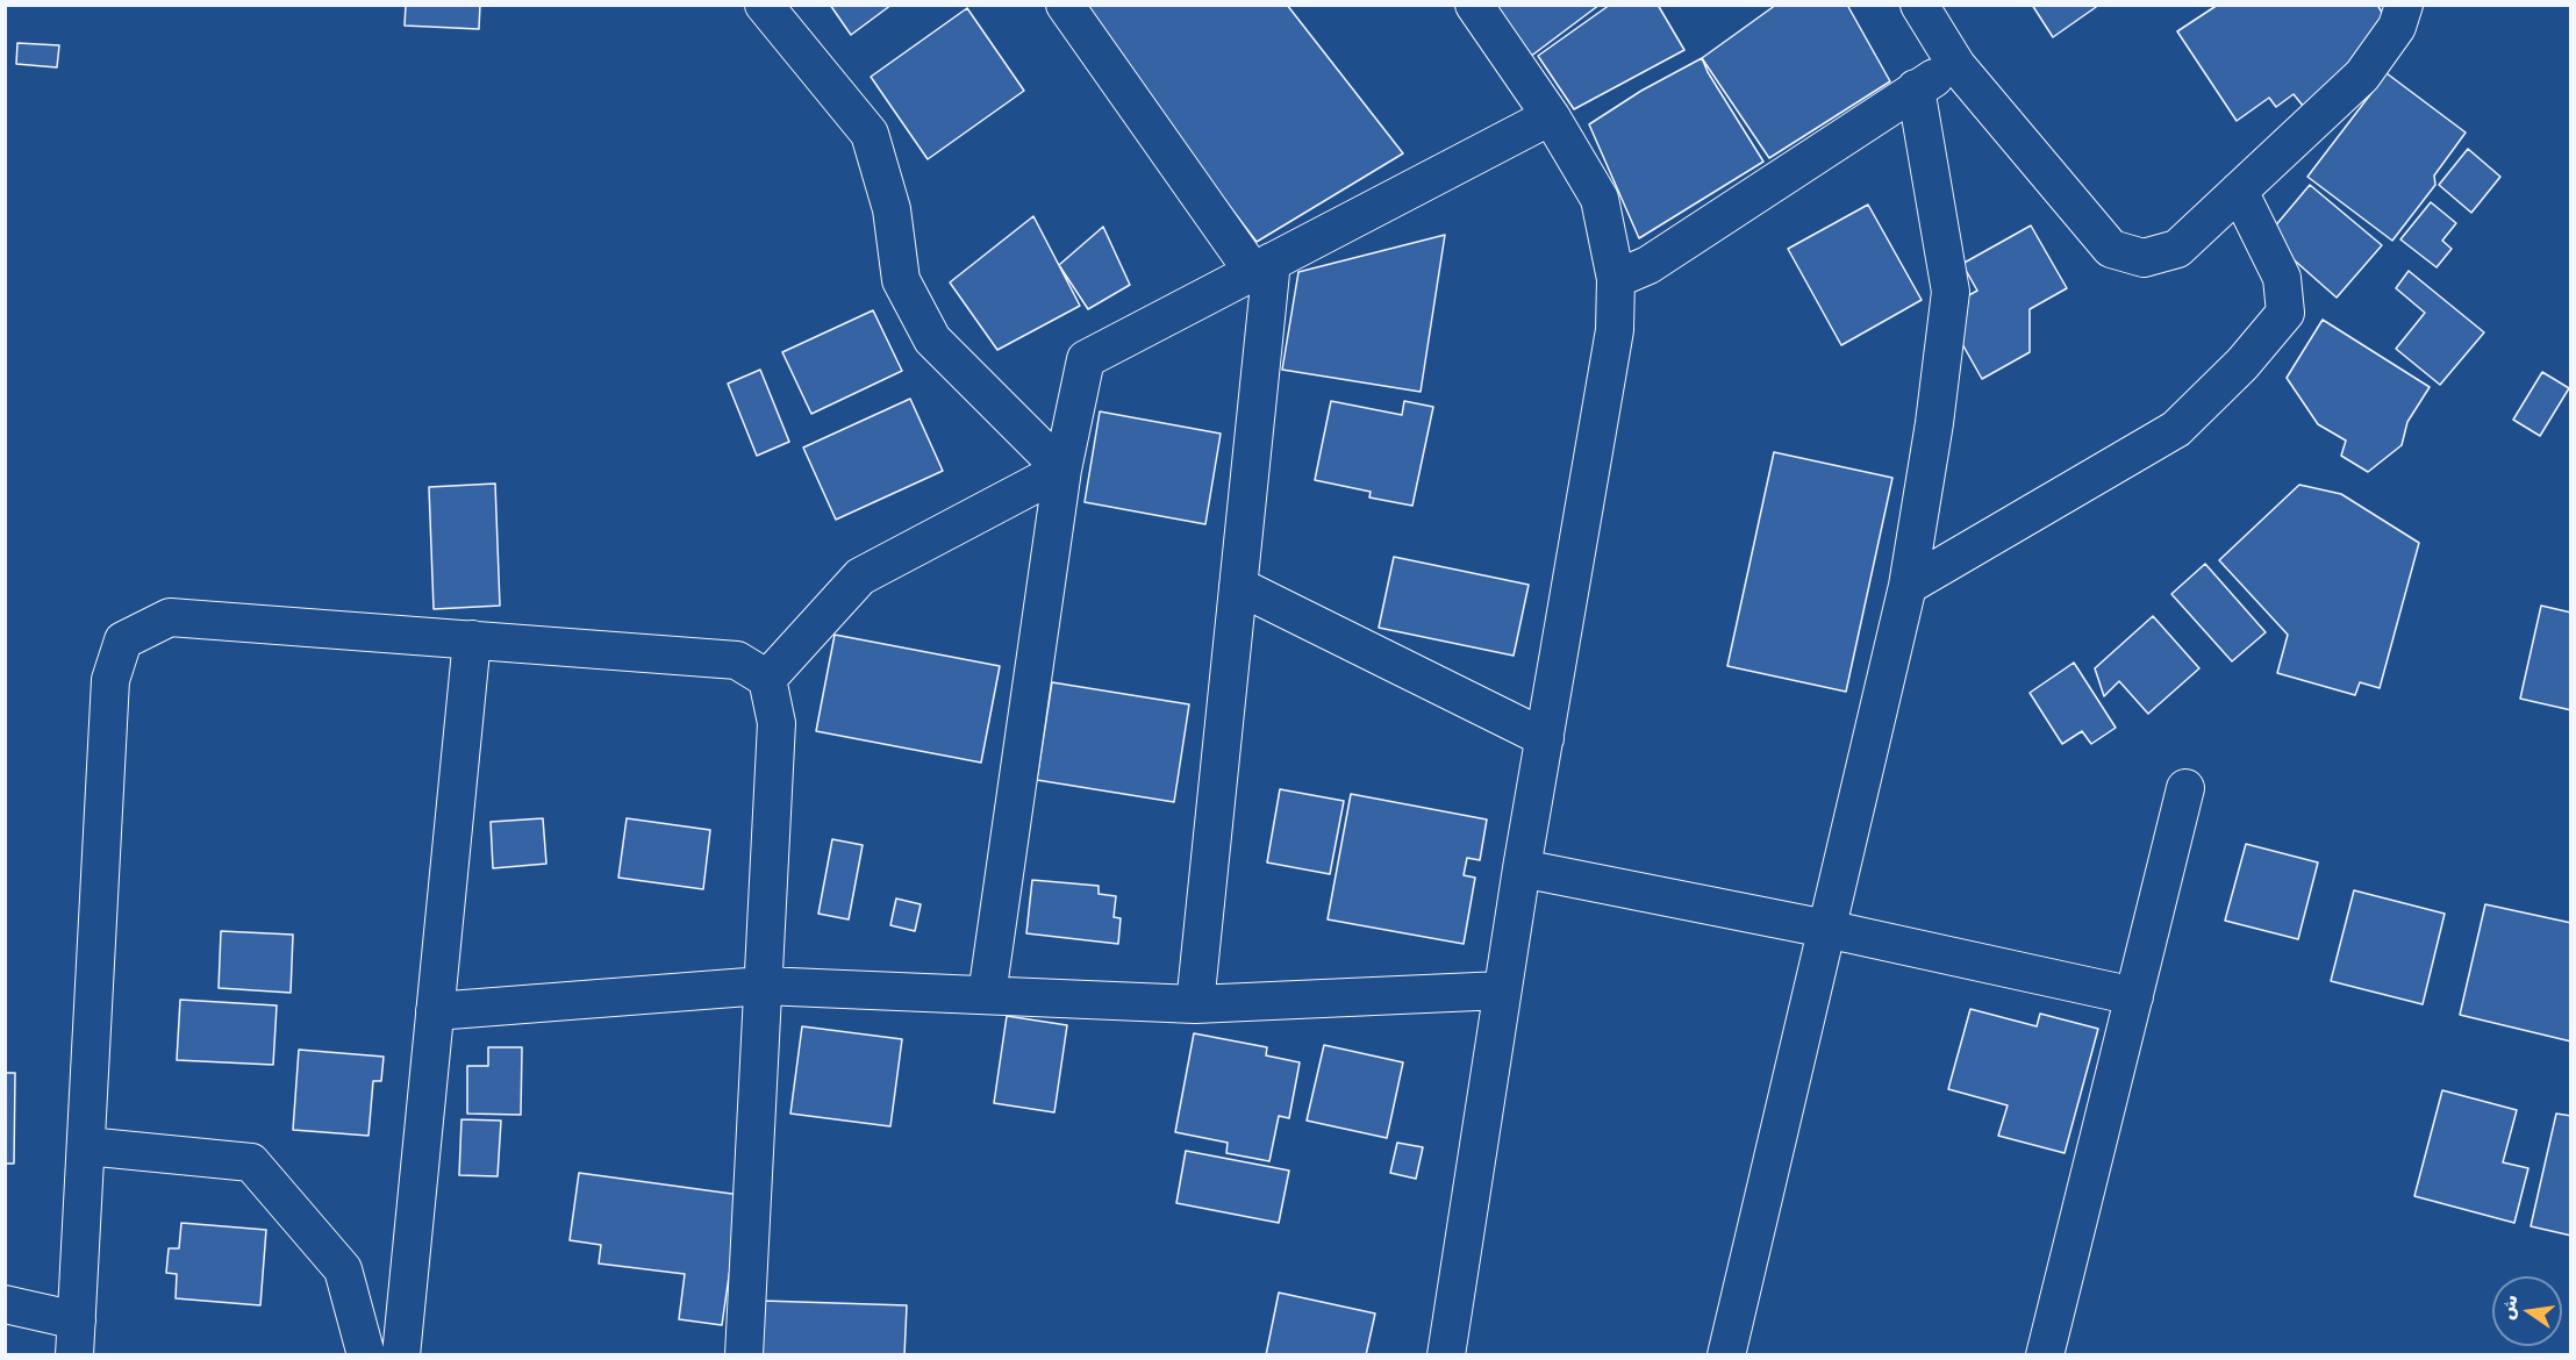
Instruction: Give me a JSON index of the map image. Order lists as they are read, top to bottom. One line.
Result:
{"north":"left"}
